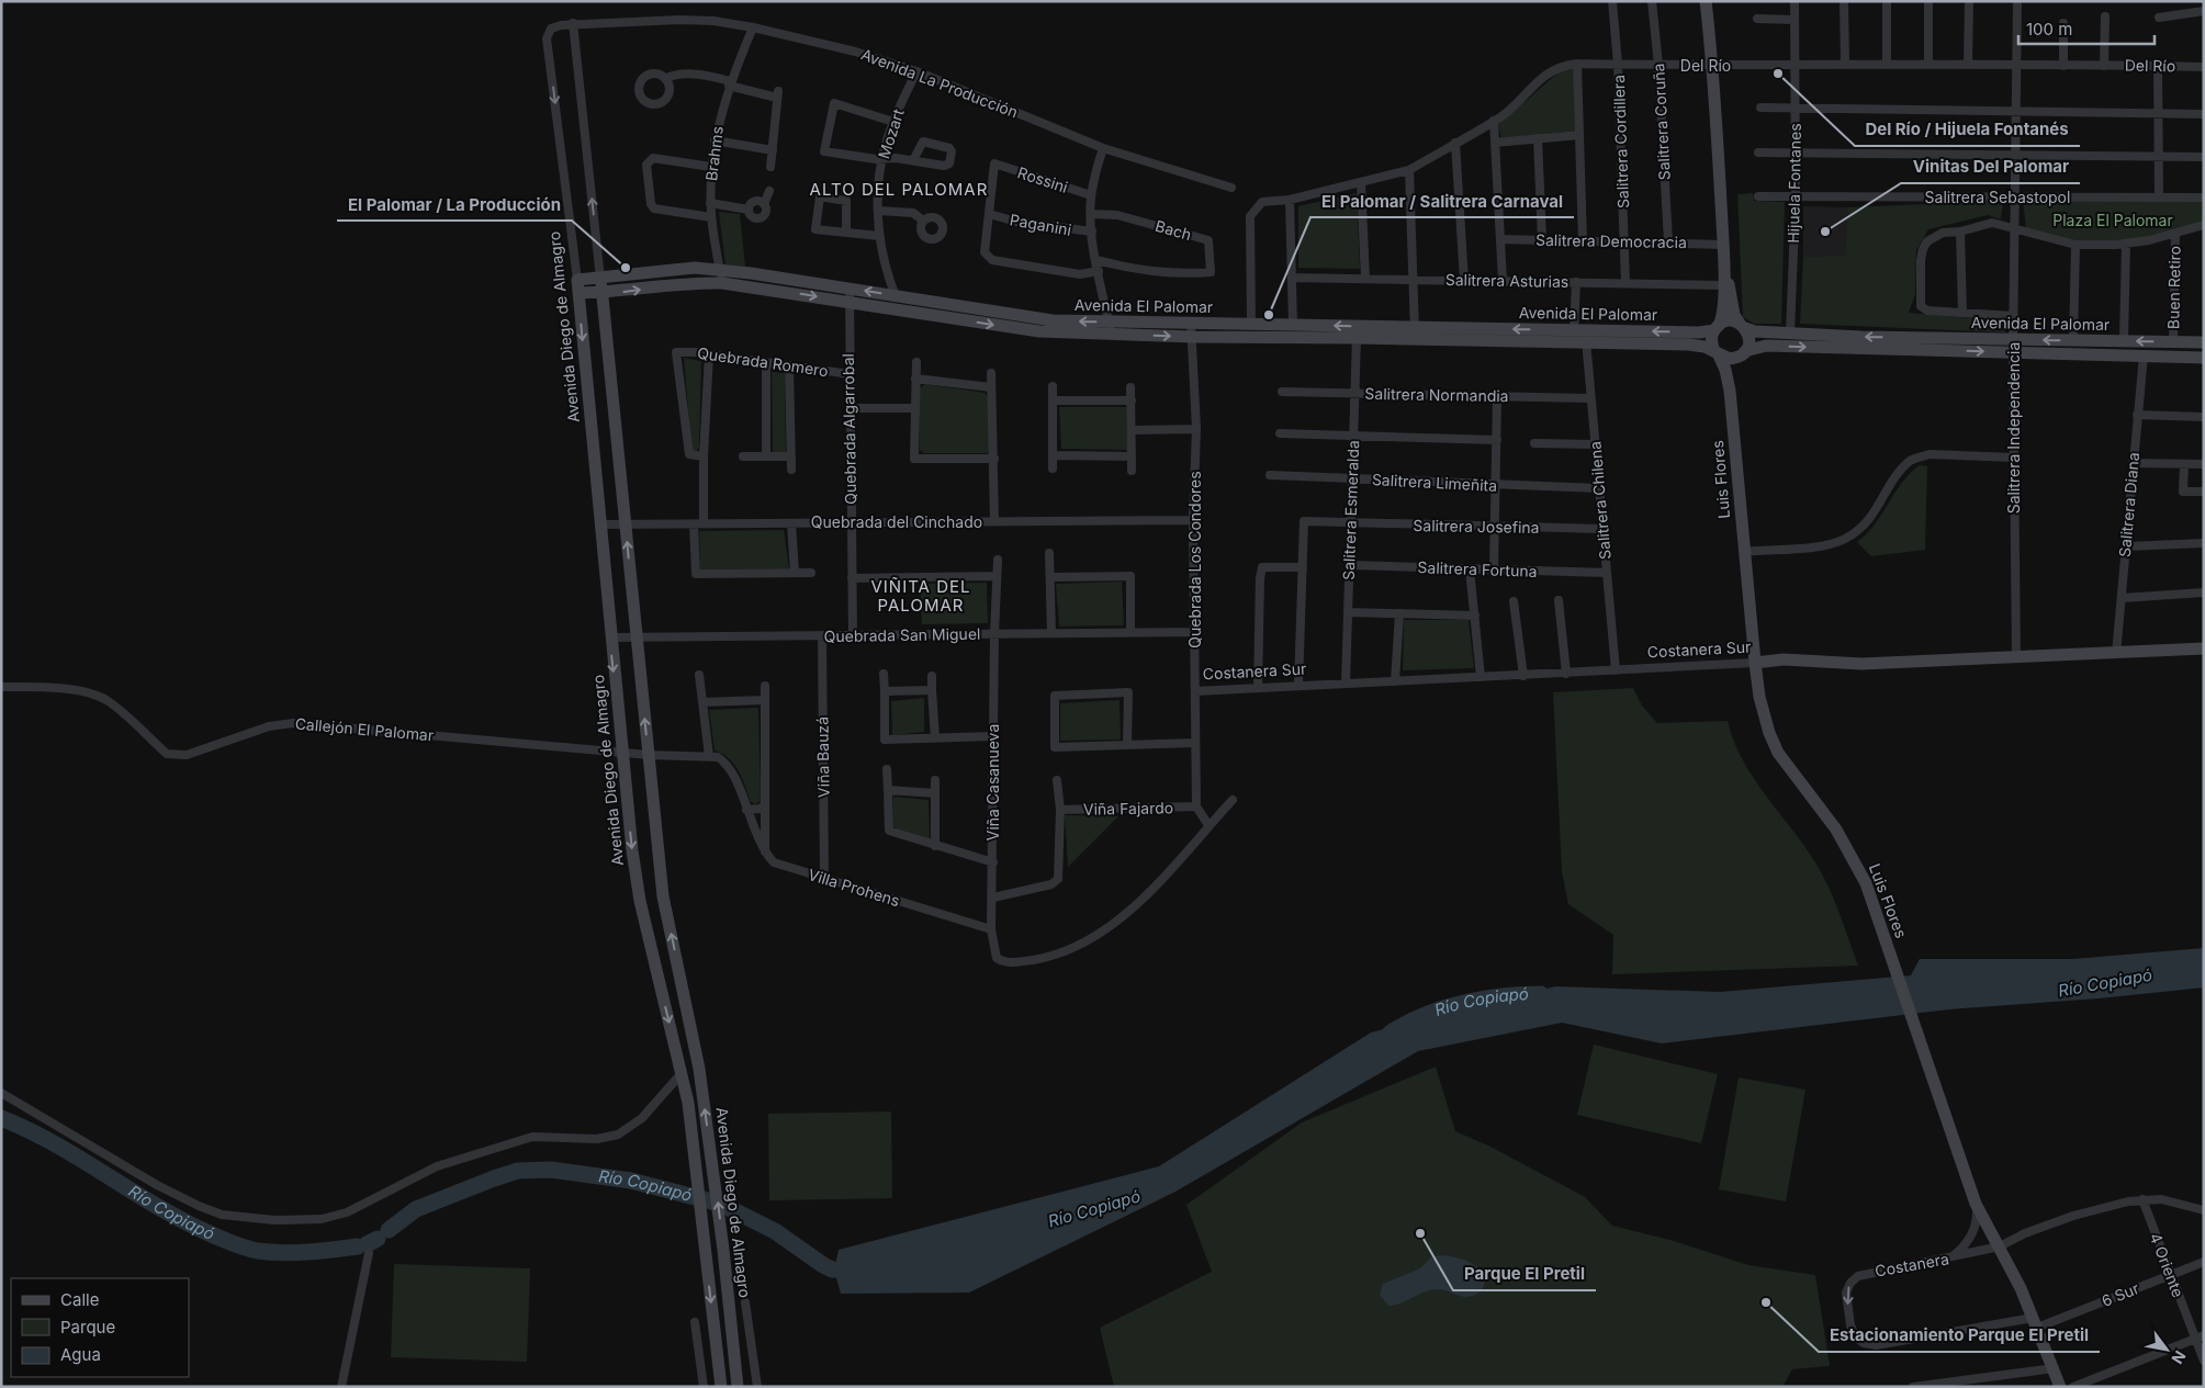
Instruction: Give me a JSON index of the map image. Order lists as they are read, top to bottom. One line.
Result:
{"streets":{"street":["Del Río","Avenida La Producción","Salitrera Coruña","Mozart","Salitrera Cordillera","Brahms","Rossini","Hijuela Fontanes","Salitrera Sebastopol","Paganini","Bach","Salitrera Democracia","Salitrera Asturias","Buen Retiro","Avenida El Palomar","Avenida Diego de Almagro","Quebrada Romero","Salitrera Normandia","Salitrera Independencia","Quebrada Algarrobal","Luis Flores","Salitrera Limeñita","Salitrera Chilena","Salitrera Diana","Salitrera Esmeralda","Quebrada del Cinchado","Salitrera Josefina","Quebrada Los Condores","Salitrera Fortuna","Quebrada San Miguel","Costanera Sur","Callejón El Palomar","Viña Bauzá","Viña Casanueva","Viña Fajardo","Villa Prohens","Costanera","4 Oriente","6 Sur"]},"crossings":[["Del Río","Salitrera Coruña"],["Del Río","Salitrera Cordillera"],["Del Río","Hijuela Fontanes"],["Del Río","Avenida El Palomar"],["Del Río","Salitrera Independencia"],["Avenida La Producción","Mozart"],["Avenida La Producción","Brahms"],["Avenida La Producción","Avenida Diego de Almagro"],["Salitrera Coruña","Salitrera Democracia"],["Mozart","Avenida El Palomar"],["Salitrera Cordillera","Salitrera Democracia"],["Salitrera Cordillera","Salitrera Asturias"],["Brahms","Avenida El Palomar"],["Rossini","Paganini"],["Hijuela Fontanes","Salitrera Sebastopol"],["Hijuela Fontanes","Avenida El Palomar"],["Salitrera Sebastopol","Salitrera Independencia"],["Salitrera Asturias","Salitrera Chilena"],["Buen Retiro","Avenida El Palomar"],["Avenida El Palomar","Avenida Diego de Almagro"],["Avenida El Palomar","Salitrera Independencia"],["Avenida El Palomar","Quebrada Algarrobal"],["Avenida El Palomar","Luis Flores"],["Avenida El Palomar","Salitrera Chilena"],["Avenida El Palomar","Salitrera Diana"],["Avenida El Palomar","Salitrera Esmeralda"],["Avenida El Palomar","Quebrada Los Condores"],["Avenida Diego de Almagro","Quebrada del Cinchado"],["Avenida Diego de Almagro","Quebrada San Miguel"],["Avenida Diego de Almagro","Callejón El Palomar"],["Quebrada Romero","Quebrada Algarrobal"],["Salitrera Normandia","Salitrera Chilena"],["Salitrera Normandia","Salitrera Esmeralda"],["Salitrera Independencia","Costanera Sur"],["Quebrada Algarrobal","Quebrada del Cinchado"],["Quebrada Algarrobal","Quebrada San Miguel"],["Luis Flores","Costanera Sur"],["Luis Flores","Costanera"],["Luis Flores","6 Sur"],["Salitrera Limeñita","Salitrera Chilena"],["Salitrera Limeñita","Salitrera Esmeralda"],["Salitrera Chilena","Salitrera Josefina"],["Salitrera Chilena","Salitrera Fortuna"],["Salitrera Chilena","Costanera Sur"],["Salitrera Diana","Costanera Sur"],["Salitrera Esmeralda","Salitrera Josefina"],["Salitrera Esmeralda","Salitrera Fortuna"],["Salitrera Esmeralda","Costanera Sur"],["Quebrada del Cinchado","Quebrada Los Condores"],["Quebrada Los Condores","Quebrada San Miguel"],["Quebrada Los Condores","Costanera Sur"],["Quebrada Los Condores","Viña Fajardo"],["Quebrada San Miguel","Viña Bauzá"],["Quebrada San Miguel","Viña Casanueva"],["Viña Bauzá","Villa Prohens"],["Viña Casanueva","Villa Prohens"],["Costanera","4 Oriente"],["Costanera","6 Sur"],["4 Oriente","6 Sur"]],"districts":["ALTO DEL PALOMAR","VIÑITA DEL PALOMAR"],"water":["Río Copiapó"],"parks":["Plaza El Palomar"],"places":["Del Río / Hijuela Fontanés","Vinitas Del Palomar","El Palomar / La Producción","El Palomar / Salitrera Carnaval","Parque El Pretil","Estacionamiento Parque El Pretil"],"legend":["Calle","Parque","Agua"],"scale_bar":"100 m","north":"bottom right"}
